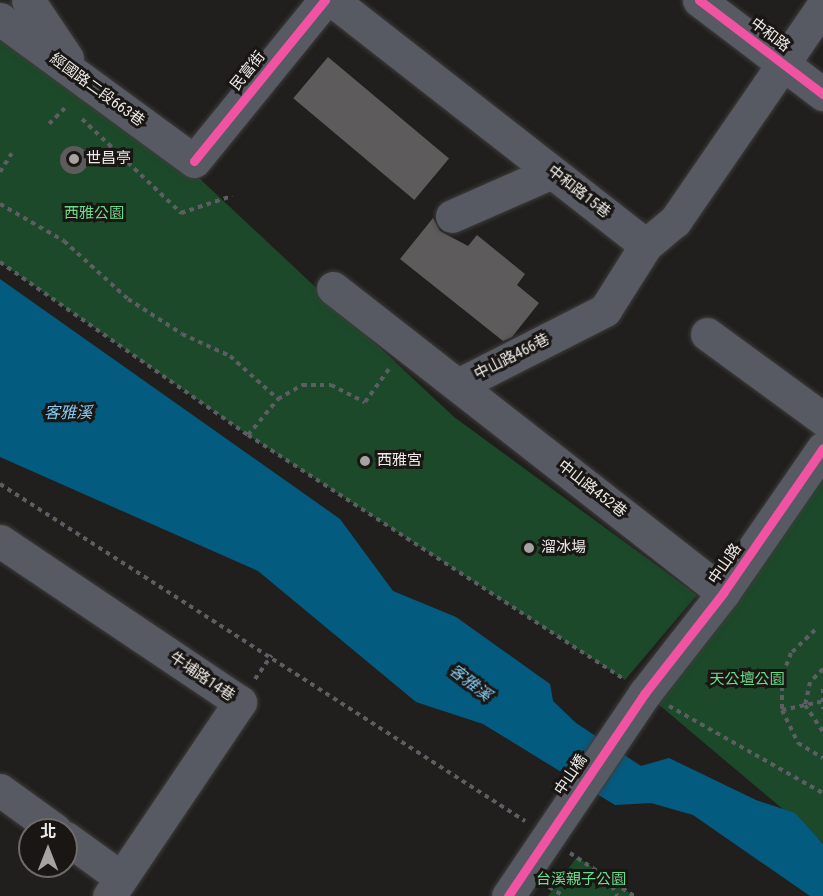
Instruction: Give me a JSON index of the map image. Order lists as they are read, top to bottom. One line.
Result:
{"streets":{"street":["中和路","民富街","經國路二段663巷","中和路15巷","中山路466巷","中山路452巷","中山路","牛埔路14巷","中山橋"]},"crossings":[["民富街","經國路二段663巷"],["中和路15巷","中山路466巷"],["中山路466巷","中山路452巷"],["中山路452巷","中山路"],["中山路","中山橋"]],"water":["客雅溪"],"parks":["西雅公園","天公壇公園","台溪親子公園"],"places":["世昌亭","西雅宮","溜冰場"],"north":"top"}
